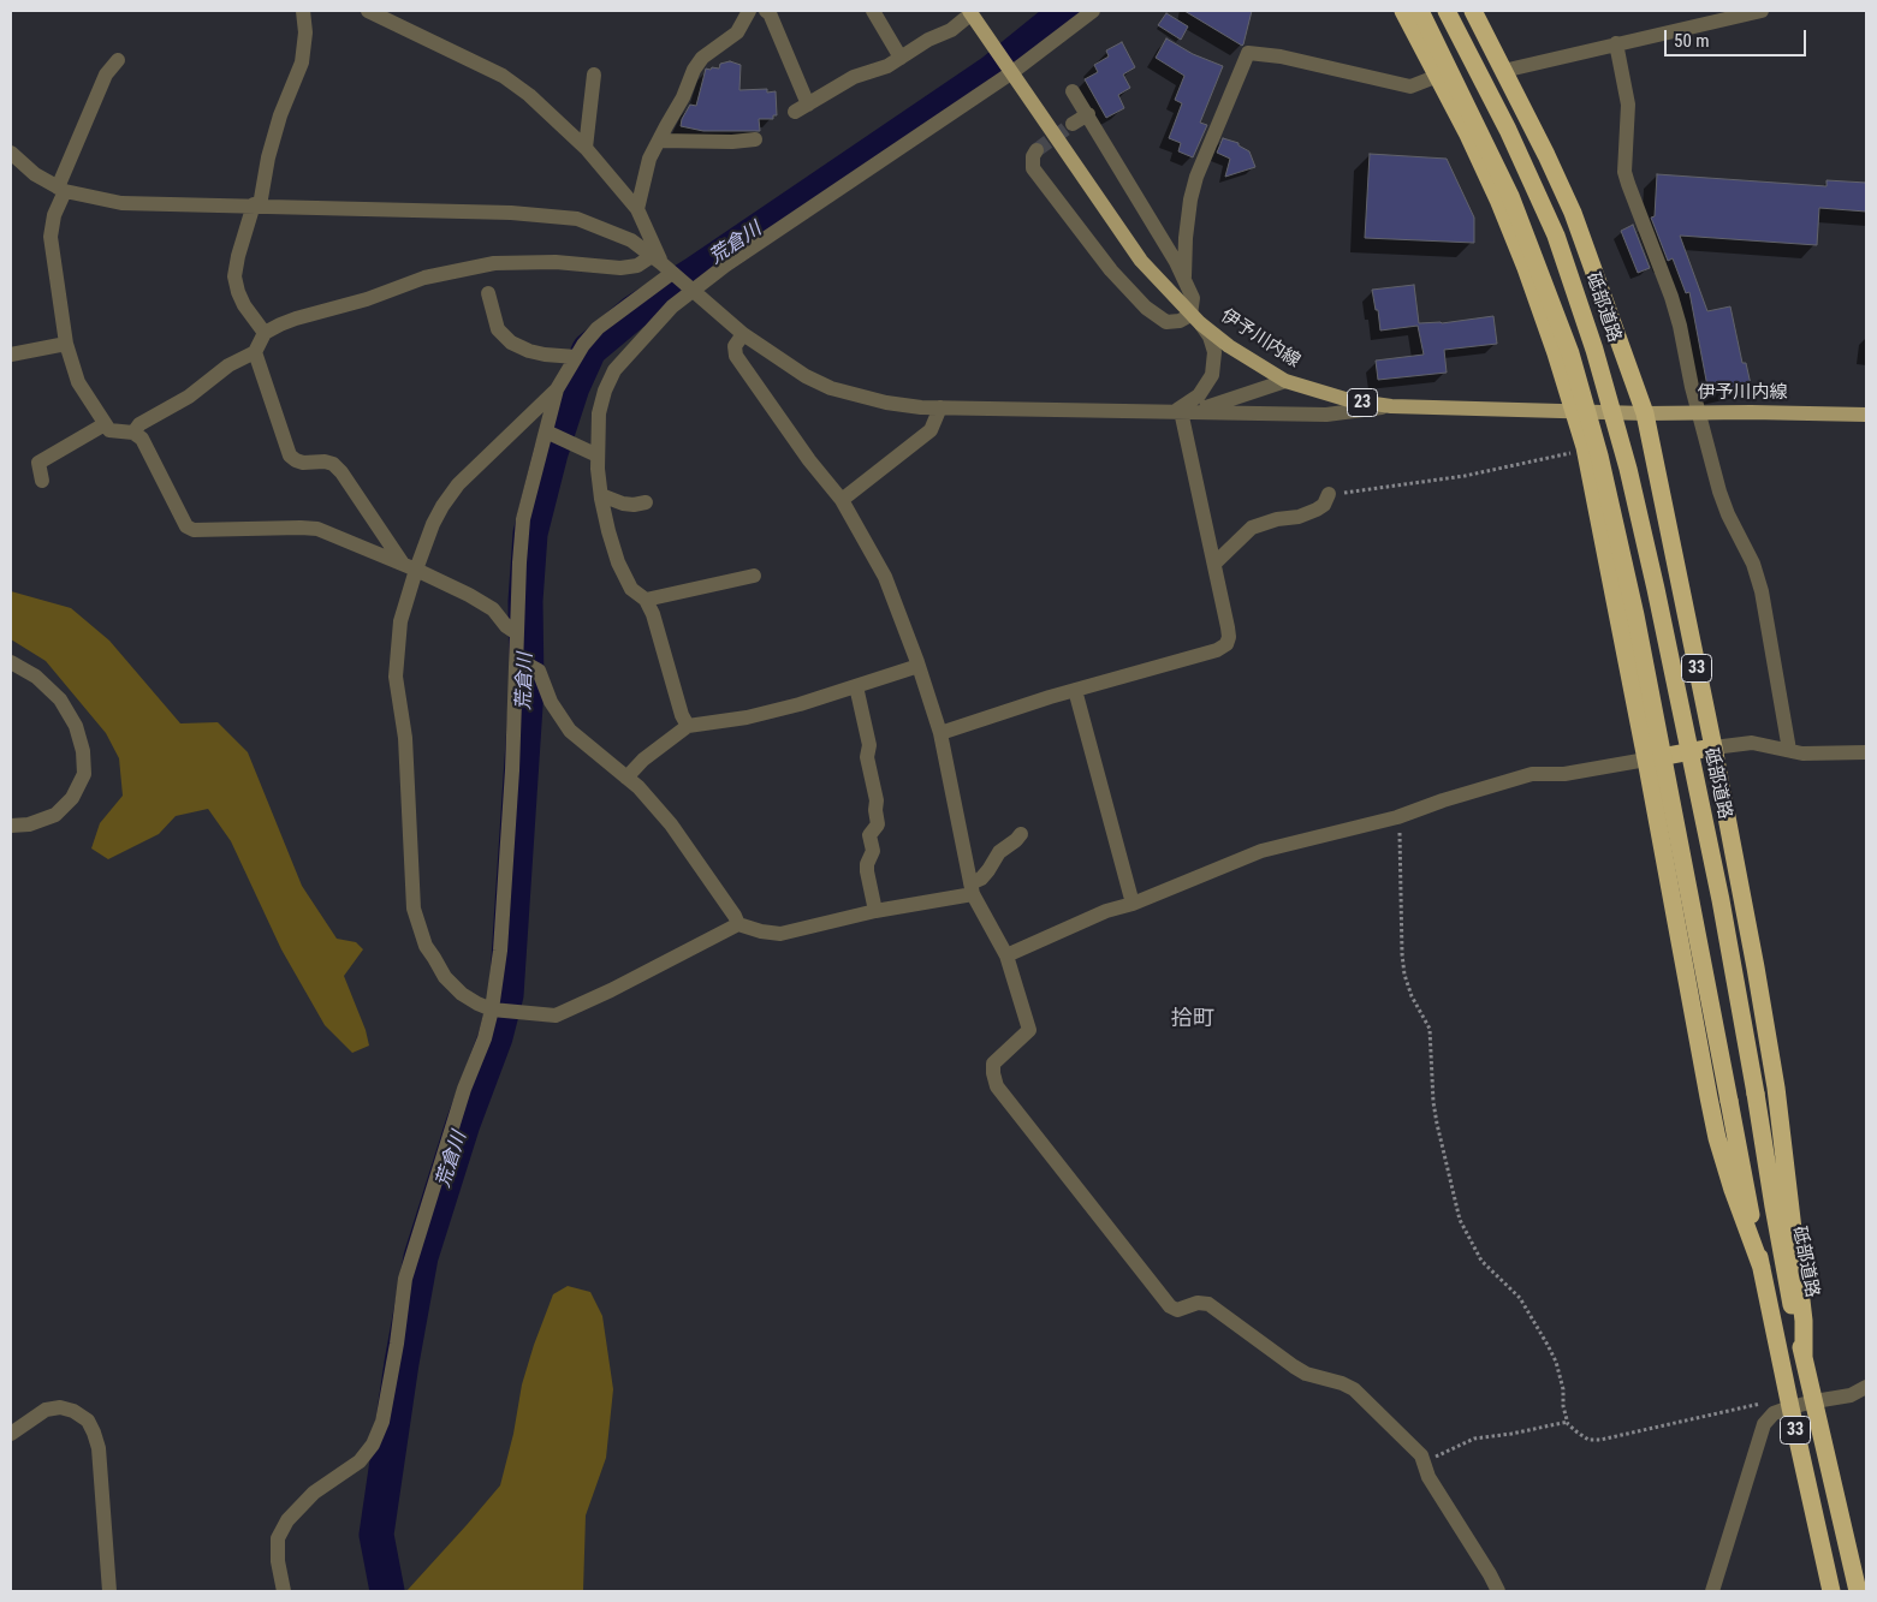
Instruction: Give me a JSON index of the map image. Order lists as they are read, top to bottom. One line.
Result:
{"streets":{"highway":["砥部道路","33"],"main road":["伊予川内線","23"]},"crossings":[["砥部道路","33"],["伊予川内線","33"]],"districts":["拾町"],"water":["荒倉川"],"scale_bar":"50 m"}
